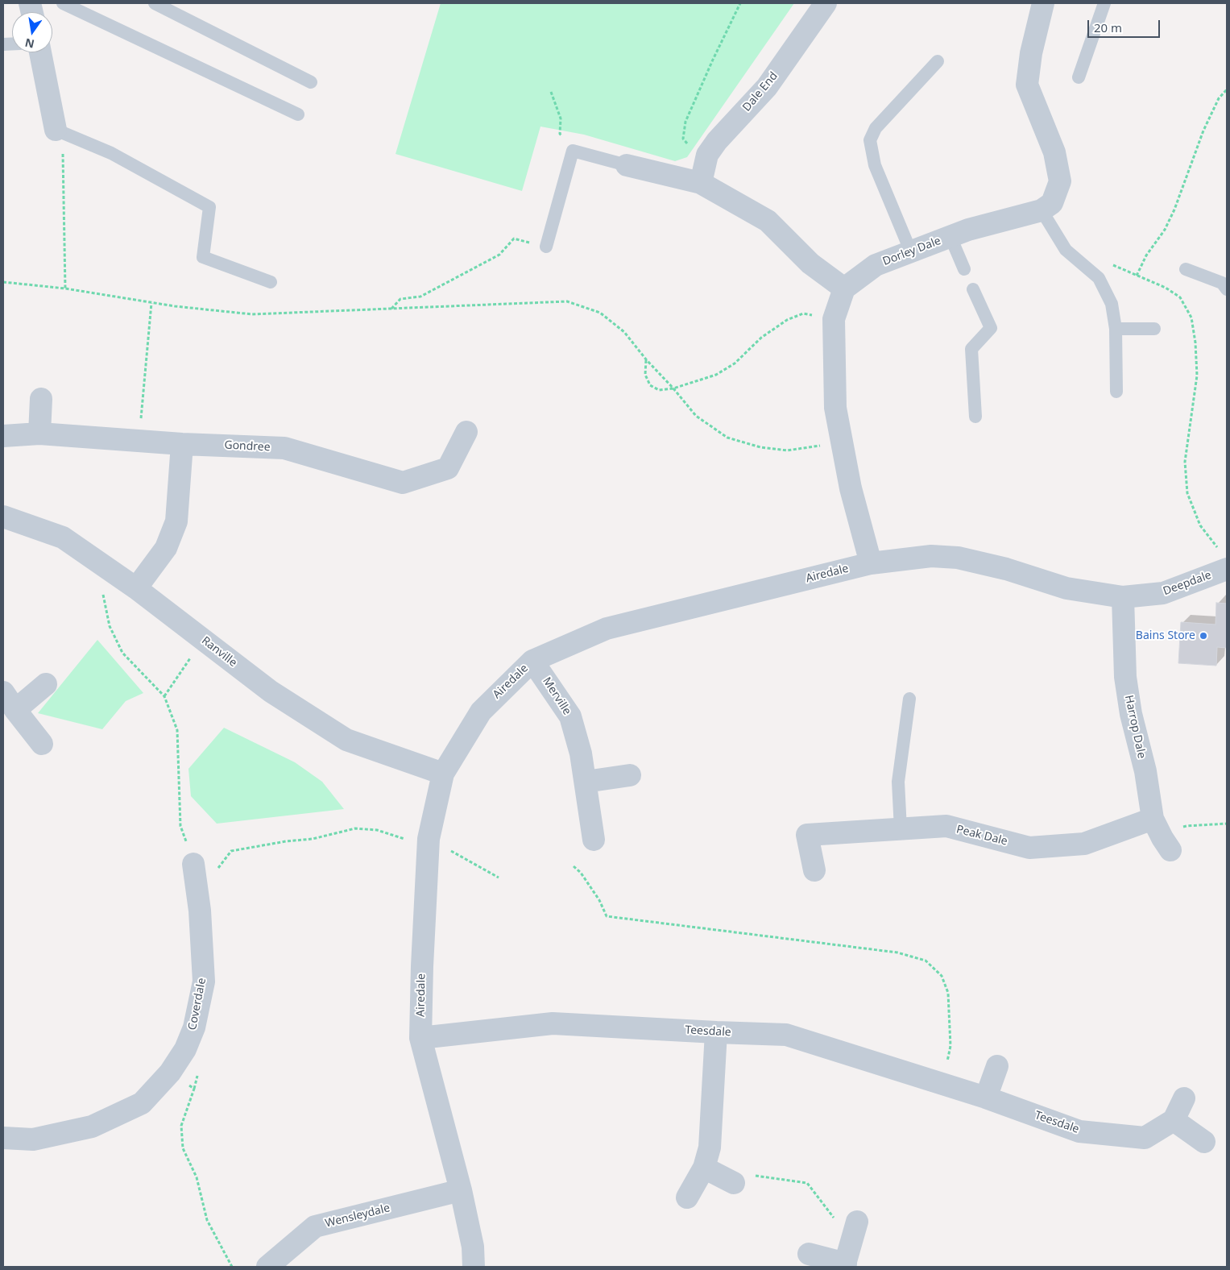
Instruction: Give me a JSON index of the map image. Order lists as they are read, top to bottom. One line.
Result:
{"streets":{"street":["Dale End","Dorley Dale","Gondree","Airedale","Deepdale","Ranville","Merville","Harrop Dale","Peak Dale","Coverdale","Teesdale","Wensleydale"]},"crossings":[["Airedale","Deepdale"],["Airedale","Ranville"],["Airedale","Merville"],["Airedale","Harrop Dale"],["Airedale","Teesdale"],["Airedale","Wensleydale"],["Deepdale","Harrop Dale"],["Harrop Dale","Peak Dale"]],"places":["Bains Store"],"scale_bar":"20 m","north":"bottom"}
